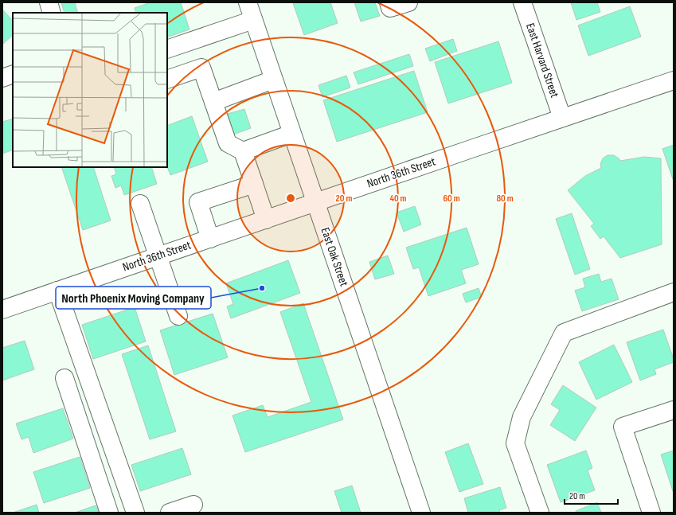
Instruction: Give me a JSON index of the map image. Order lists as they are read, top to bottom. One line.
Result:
{"streets":{"street":["East Harvard Street","North 36th Street","East Oak Street"]},"crossings":[["East Harvard Street","North 36th Street"],["North 36th Street","East Oak Street"]],"places":["North Phoenix Moving Company"],"scale_bar":"20 m","rings":["20 m","40 m","60 m","80 m"]}
